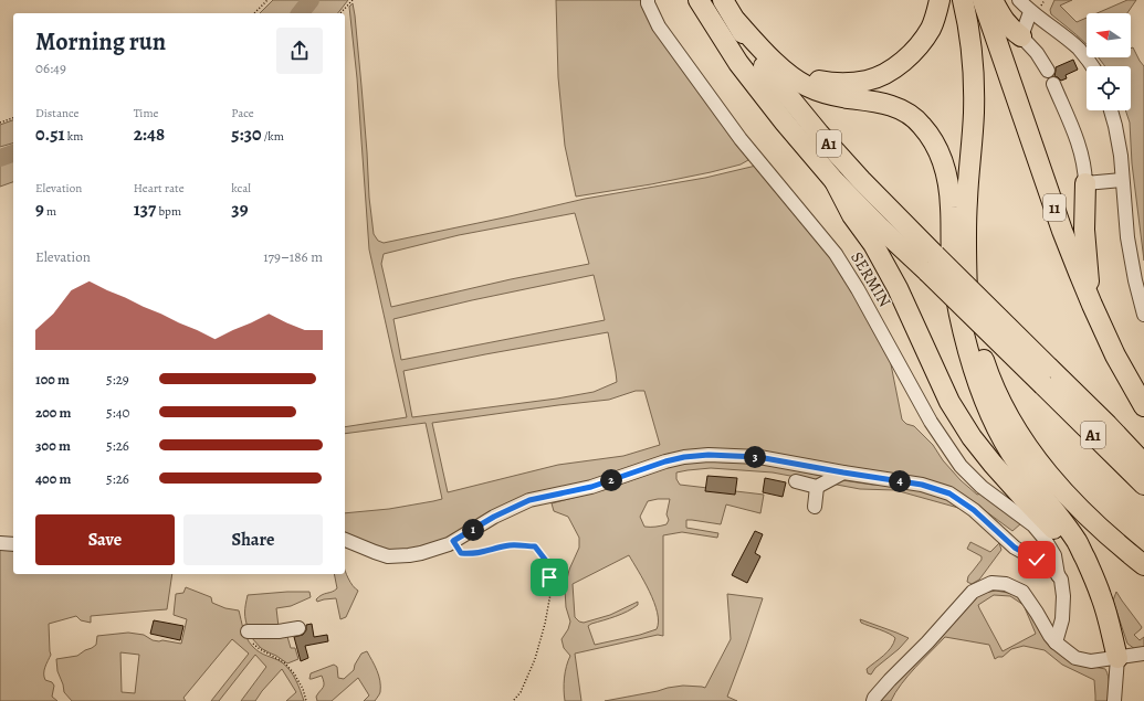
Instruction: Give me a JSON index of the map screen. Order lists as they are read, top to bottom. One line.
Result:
{"streets":{"highway":["A1","11"],"street":["SERMIN"]},"north":"left","page":{"heading":["Morning run","06:49"],"stats":[["Distance","0.51 km"],["Time","2:48"],["Pace","5:30 /km"],["Elevation","9 m"],["Heart rate","137 bpm"],["kcal","39"]],"chart":["Elevation","179–186 m"],"list":[{"name":"100 m","note":"5:29"},{"name":"200 m","note":"5:40"},{"name":"300 m","note":"5:26"},{"name":"400 m","note":"5:26"}],"pins":["3","2","4","1"],"buttons":["Save","Share"]}}
